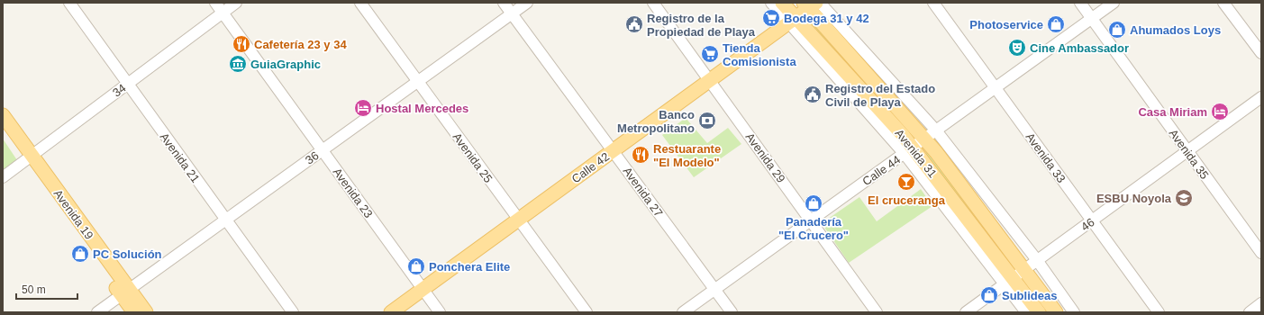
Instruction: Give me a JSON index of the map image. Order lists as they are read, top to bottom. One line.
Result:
{"streets":{"main road":["Avenida 31","Calle 42","Avenida 19"],"street":["34","Avenida 35","Avenida 21","36","Avenida 25","Avenida 29","Avenida 33","Calle 44","Avenida 27","Avenida 23","46"]},"crossings":[["34","Avenida 21"],["34","Avenida 23"],["34","Avenida 19"],["Avenida 31","Calle 42"],["Avenida 31","Calle 44"],["Avenida 31","46"],["Avenida 35","Calle 44"],["Avenida 35","46"],["Avenida 21","36"],["36","Avenida 25"],["36","Avenida 27"],["36","Avenida 23"],["36","Avenida 19"],["Avenida 25","Calle 42"],["Avenida 29","Calle 42"],["Avenida 29","Calle 44"],["Avenida 33","Calle 44"],["Avenida 33","46"],["Calle 42","Avenida 27"],["Calle 42","Avenida 23"],["Calle 44","Avenida 27"]],"places":{"supermarket":["Bodega 31 y 42","Tienda Comisionista"],"public building":["Registro de la Propiedad de Playa","Registro del Estado Civil de Playa"],"shop":["Photoservice","Ahumados Loys","Panadería \"El Crucero\"","PC Solución","Ponchera Elite","Sublideas"],"restaurant":["Cafetería 23 y 34","Restuarante \"El Modelo\""],"theatre":["Cine Ambassador"],"museum":["GuiaGraphic"],"hotel":["Hostal Mercedes","Casa Miriam"],"bank":["Banco Metropolitano"],"bar":["El cruceranga"],"school or university":["ESBU Noyola"]},"scale_bar":"50 m"}
